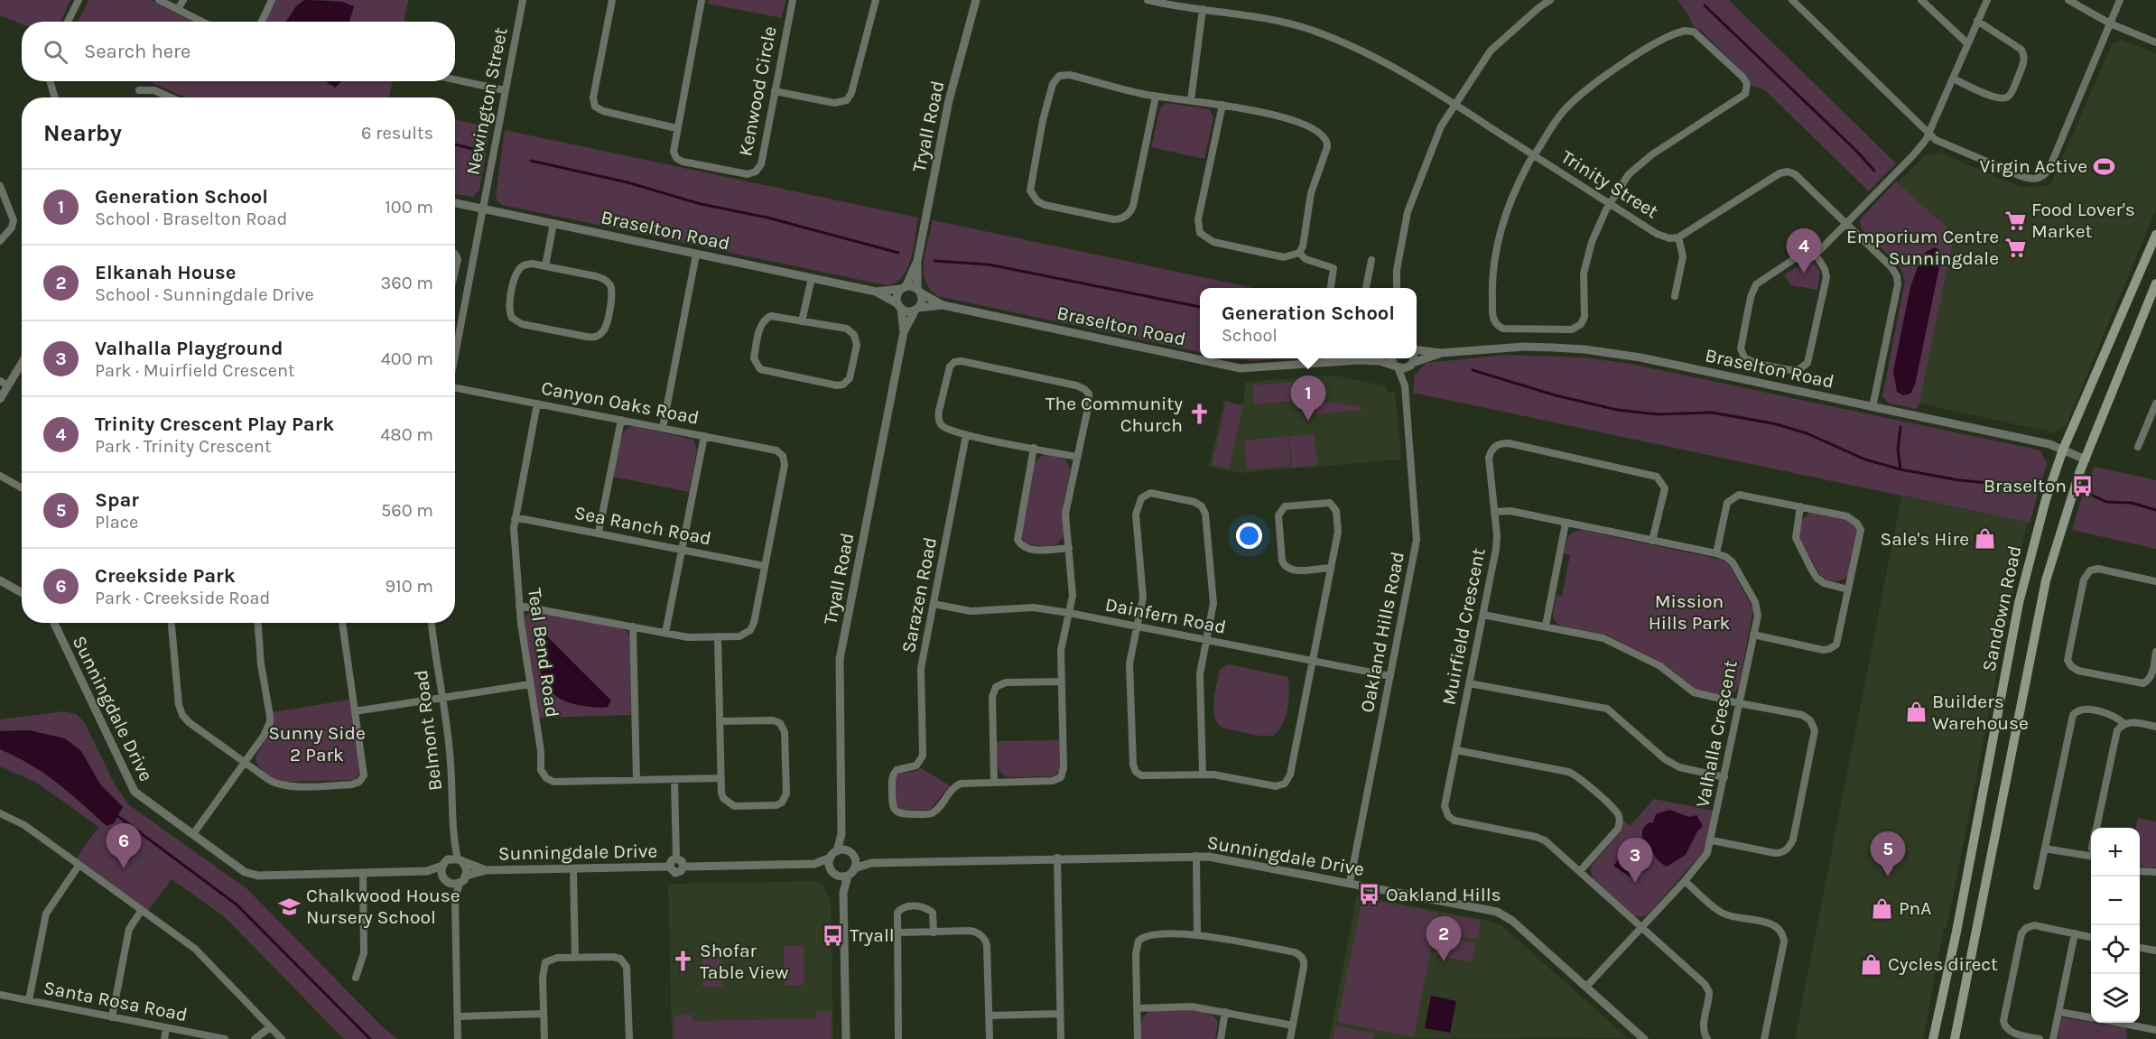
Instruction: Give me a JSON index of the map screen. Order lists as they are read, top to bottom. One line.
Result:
{"streets":{"main road":["Sandown Road"],"street":["Kenwood Circle","Newington Street","Tryall Road","Trinity Street","Braselton Road","Canyon Oaks Road","Sea Ranch Road","Sarazen Road","Dainfern Road","Muirfield Crescent","Oakland Hills Road","Teal Bend Road","Sunningdale Drive","Belmont Road","Valhalla Crescent","Santa Rosa Road"]},"crossings":[["Newington Street","Braselton Road"],["Tryall Road","Braselton Road"],["Tryall Road","Sunningdale Drive"],["Braselton Road","Sandown Road"],["Braselton Road","Oakland Hills Road"],["Canyon Oaks Road","Sea Ranch Road"],["Canyon Oaks Road","Teal Bend Road"],["Sea Ranch Road","Teal Bend Road"],["Sarazen Road","Dainfern Road"],["Dainfern Road","Oakland Hills Road"],["Muirfield Crescent","Valhalla Crescent"],["Oakland Hills Road","Sunningdale Drive"],["Sunningdale Drive","Belmont Road"],["Sunningdale Drive","Valhalla Crescent"]],"parks":["Mission Hills Park","Sunny Side 2 Park"],"places":{"sports":["Virgin Active"],"supermarket":["Food Lover's Market","Emporium Centre Sunningdale"],"church":["The Community Church","Shofar Table View"],"bus stop":["Braselton","Oakland Hills","Tryall"],"shop":["Sale's Hire","Builders Warehouse","PnA","Cycles direct"],"school or university":["Chalkwood House Nursery School"]},"page":{"search":"Search here","heading":["Nearby","6 results"],"list":[{"mark":"1","name":"Generation School","note":"School · Braselton Road","value":"100 m"},{"mark":"2","name":"Elkanah House","note":"School · Sunningdale Drive","value":"360 m"},{"mark":"3","name":"Valhalla Playground","note":"Park · Muirfield Crescent","value":"400 m"},{"mark":"4","name":"Trinity Crescent Play Park","note":"Park · Trinity Crescent","value":"480 m"},{"mark":"5","name":"Spar","note":"Place","value":"560 m"},{"mark":"6","name":"Creekside Park","note":"Park · Creekside Road","value":"910 m"}],"pins":["4","1","6","5","3","2"],"popup":["Generation School","School"],"map_buttons":["+","−"]}}
